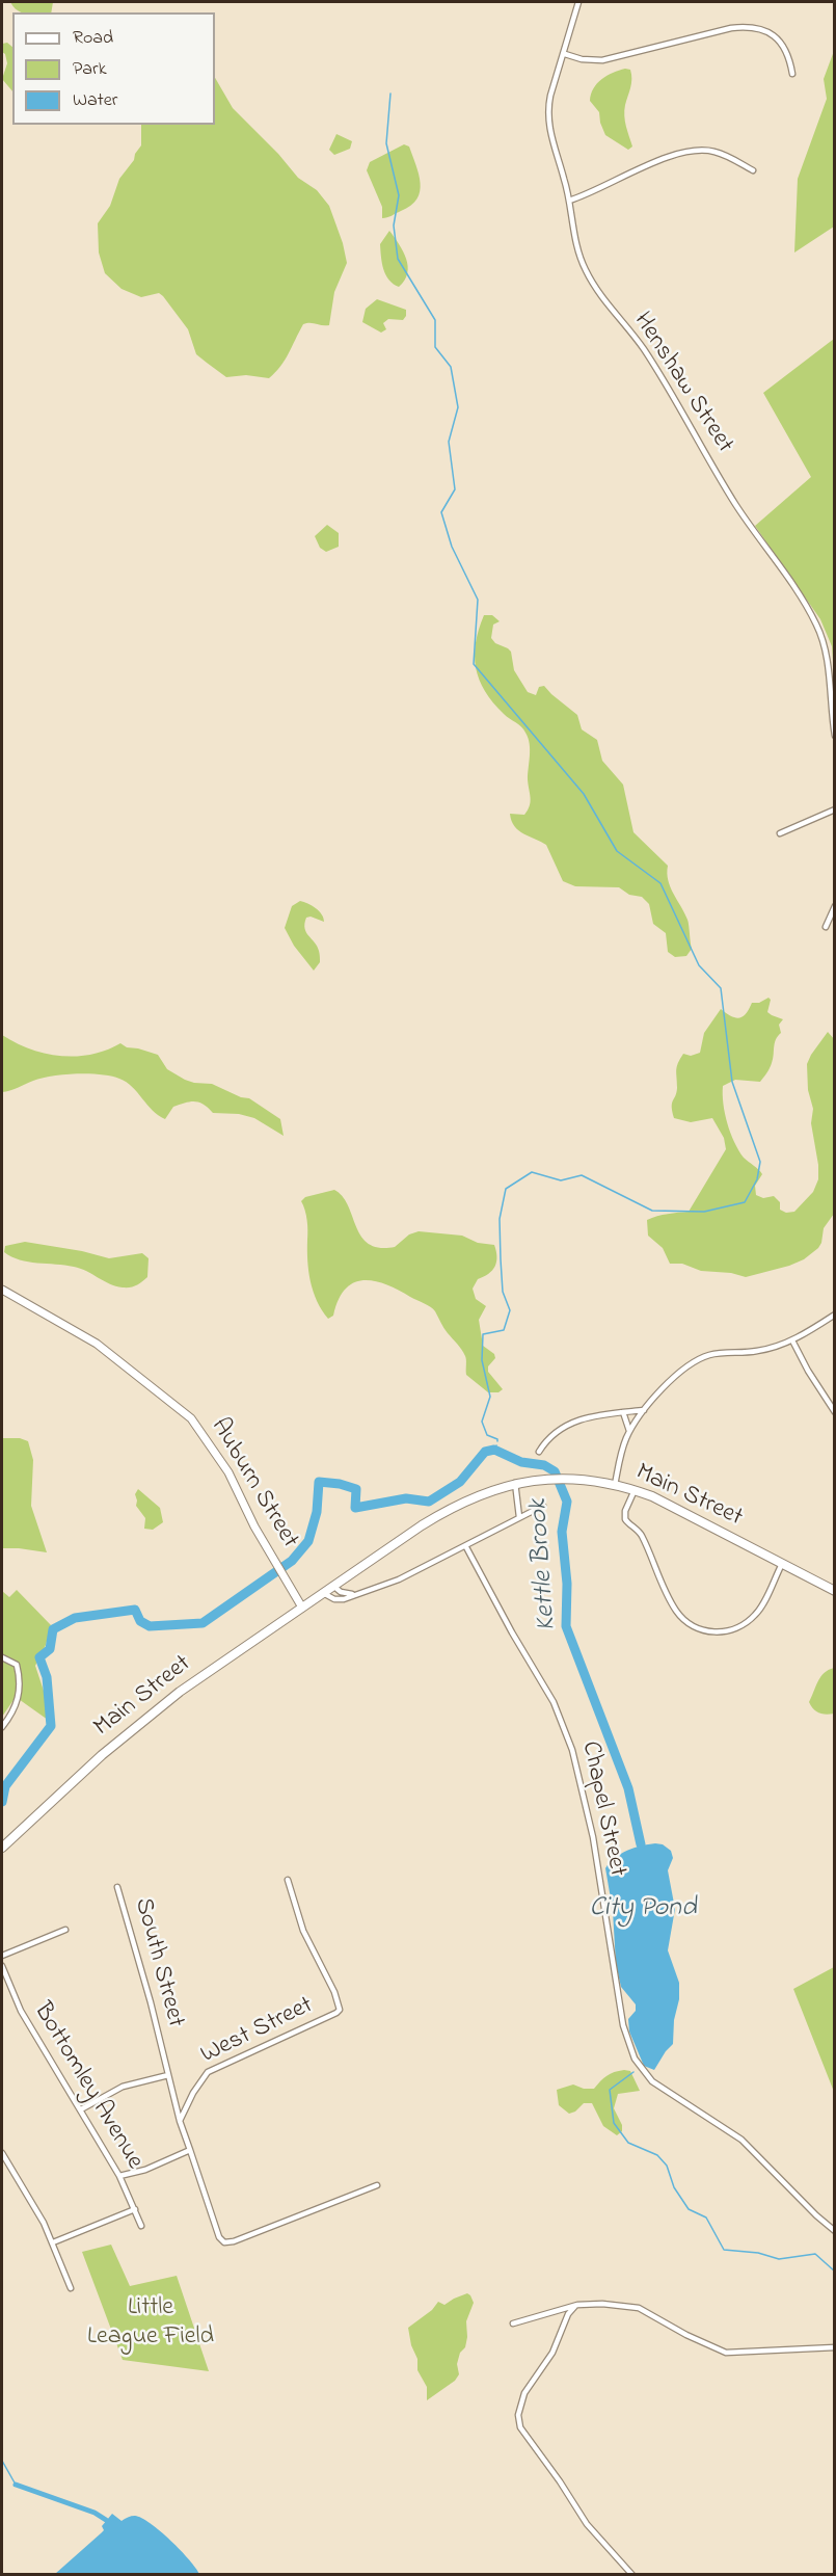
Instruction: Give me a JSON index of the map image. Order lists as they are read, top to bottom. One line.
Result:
{"streets":{"highway":["Main Street"],"street":["Henshaw Street","Auburn Street","Chapel Street","South Street","West Street","Bottomley Avenue"]},"crossings":[["Auburn Street","Main Street"],["South Street","West Street"]],"water":["Kettle Brook","City Pond"],"parks":["Little League Field"],"legend":["Road","Park","Water"]}
